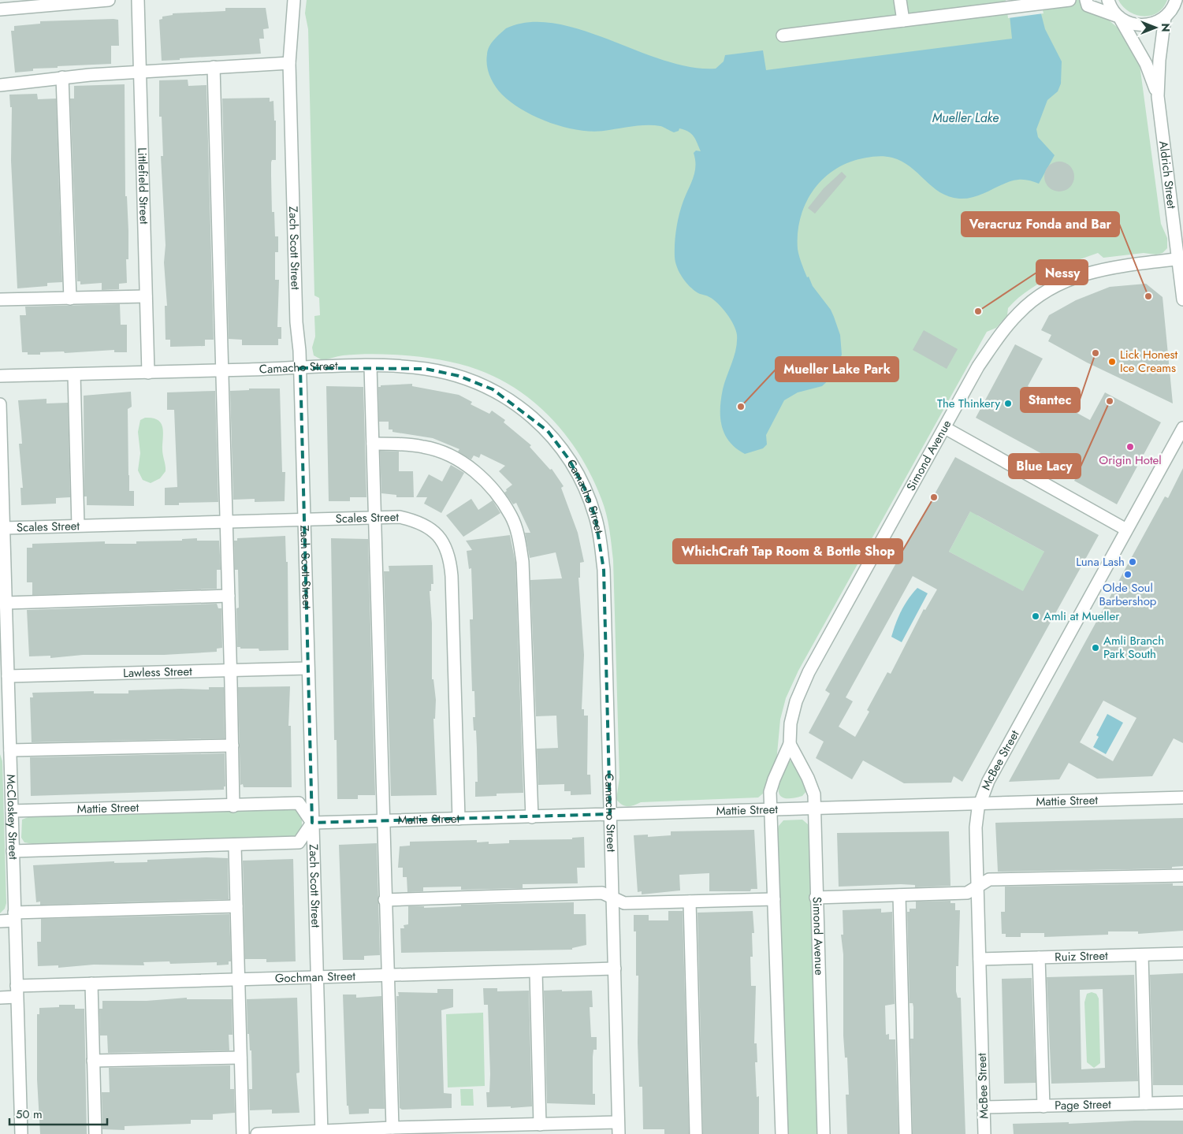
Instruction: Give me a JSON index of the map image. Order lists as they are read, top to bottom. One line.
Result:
{"streets":{"street":["Aldrich Street","Littlefield Street","Zach Scott Street","Camacho Street","Simond Avenue","Scales Street","Lawless Street","McBee Street","Mattie Street","McCloskey Street","Ruiz Street","Gochman Street","Page Street"]},"crossings":[["Aldrich Street","Simond Avenue"],["Littlefield Street","Camacho Street"],["Zach Scott Street","Camacho Street"],["Zach Scott Street","Scales Street"],["Zach Scott Street","Lawless Street"],["Zach Scott Street","Mattie Street"],["Zach Scott Street","Gochman Street"],["Camacho Street","Mattie Street"],["Camacho Street","Gochman Street"],["Simond Avenue","Mattie Street"],["Scales Street","Mattie Street"],["Scales Street","McCloskey Street"],["Lawless Street","McCloskey Street"],["McBee Street","Mattie Street"],["McBee Street","Ruiz Street"],["McBee Street","Page Street"],["Mattie Street","McCloskey Street"],["McCloskey Street","Gochman Street"]],"water":["Mueller Lake"],"places":["Veracruz Fonda and Bar","Nessy","Stantec","Lick Honest Ice Creams","Blue Lacy","The Thinkery","Mueller Lake Park","Origin Hotel","WhichCraft Tap Room & Bottle Shop","Luna Lash","Olde Soul Barbershop","Amli at Mueller","Amli Branch Park South"],"scale_bar":"50 m","north":"right"}
